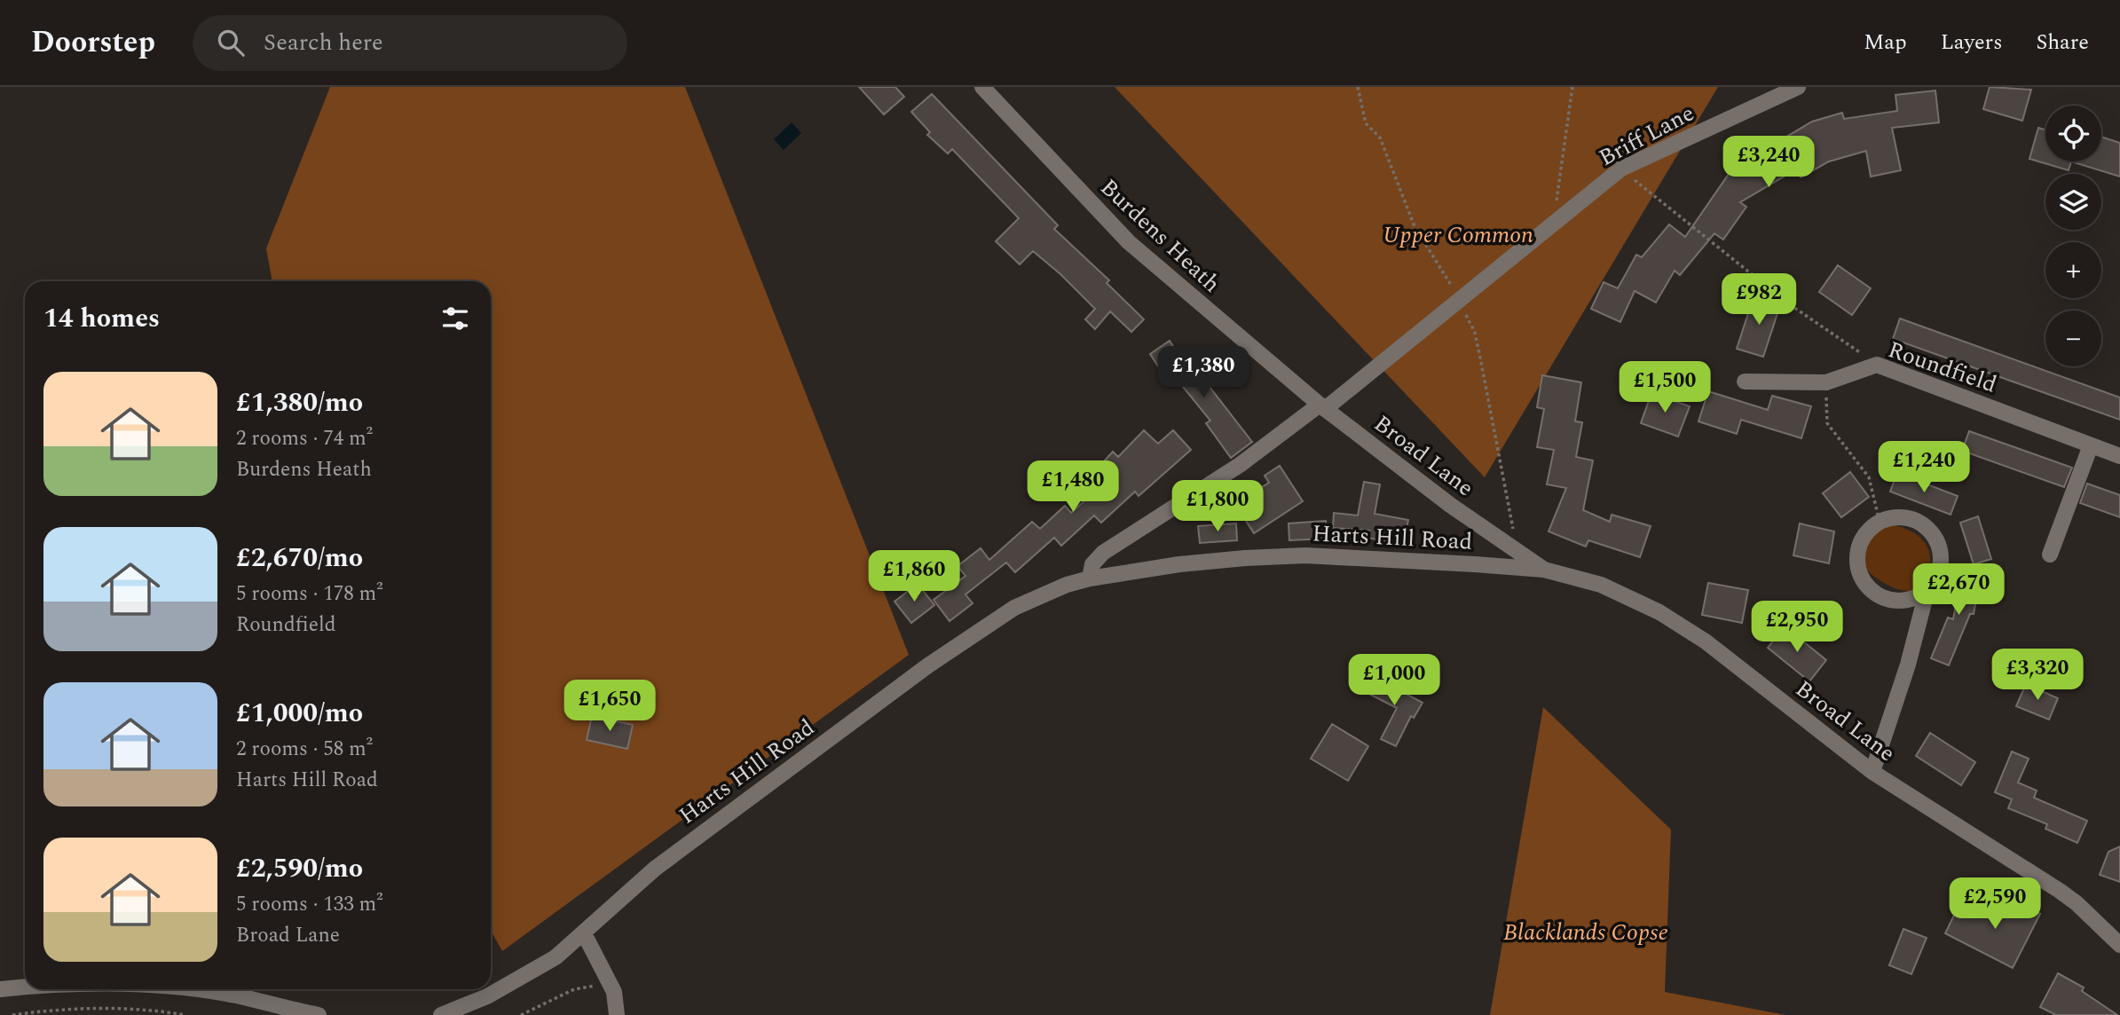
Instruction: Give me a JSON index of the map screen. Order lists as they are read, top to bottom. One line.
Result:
{"streets":{"street":["Briff Lane","Burdens Heath","Roundfield","Broad Lane","Harts Hill Road"]},"crossings":[["Briff Lane","Burdens Heath"],["Briff Lane","Broad Lane"],["Burdens Heath","Broad Lane"],["Broad Lane","Harts Hill Road"]],"parks":["Upper Common","Blacklands Copse"],"page":{"header":"Doorstep","search":"Search here","nav":["Map","Layers","Share"],"map_buttons":["+","−"],"price":["£3,240","£982","£1,380","£1,500","£1,240","£1,480","£1,800","£1,860","£2,670","£2,950","£3,320","£1,000","£1,650","£2,590"],"heading":"14 homes","list":[{"name":"£1,380/mo","note":"2 rooms · 74 m² · Burdens Heath"},{"name":"£2,670/mo","note":"5 rooms · 178 m² · Roundfield"},{"name":"£1,000/mo","note":"2 rooms · 58 m² · Harts Hill Road"},{"name":"£2,590/mo","note":"5 rooms · 133 m² · Broad Lane"}]}}
